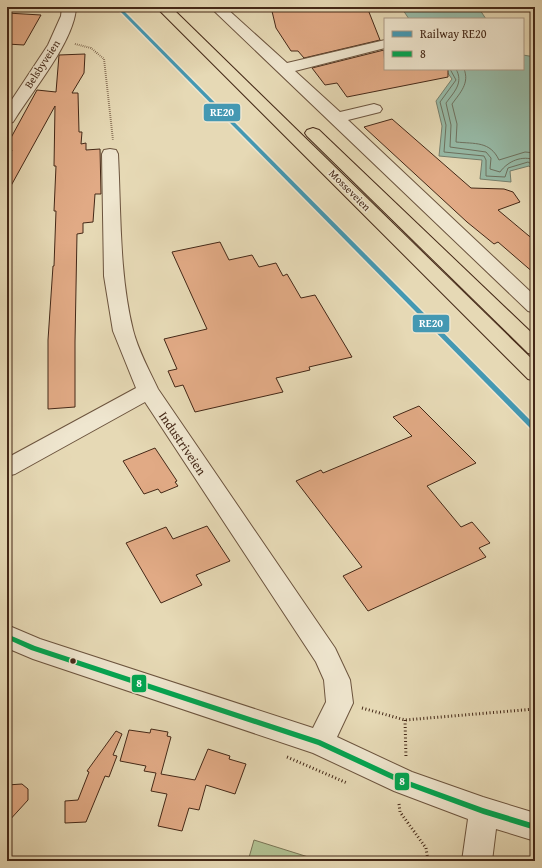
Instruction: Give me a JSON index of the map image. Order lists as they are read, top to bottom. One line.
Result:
{"streets":{"highway":["Mosseveien"],"street":["Belsbyveien","Industriveien"]},"lines":["rail line RE20","transit line 8"],"legend":["Railway RE20","8"]}
